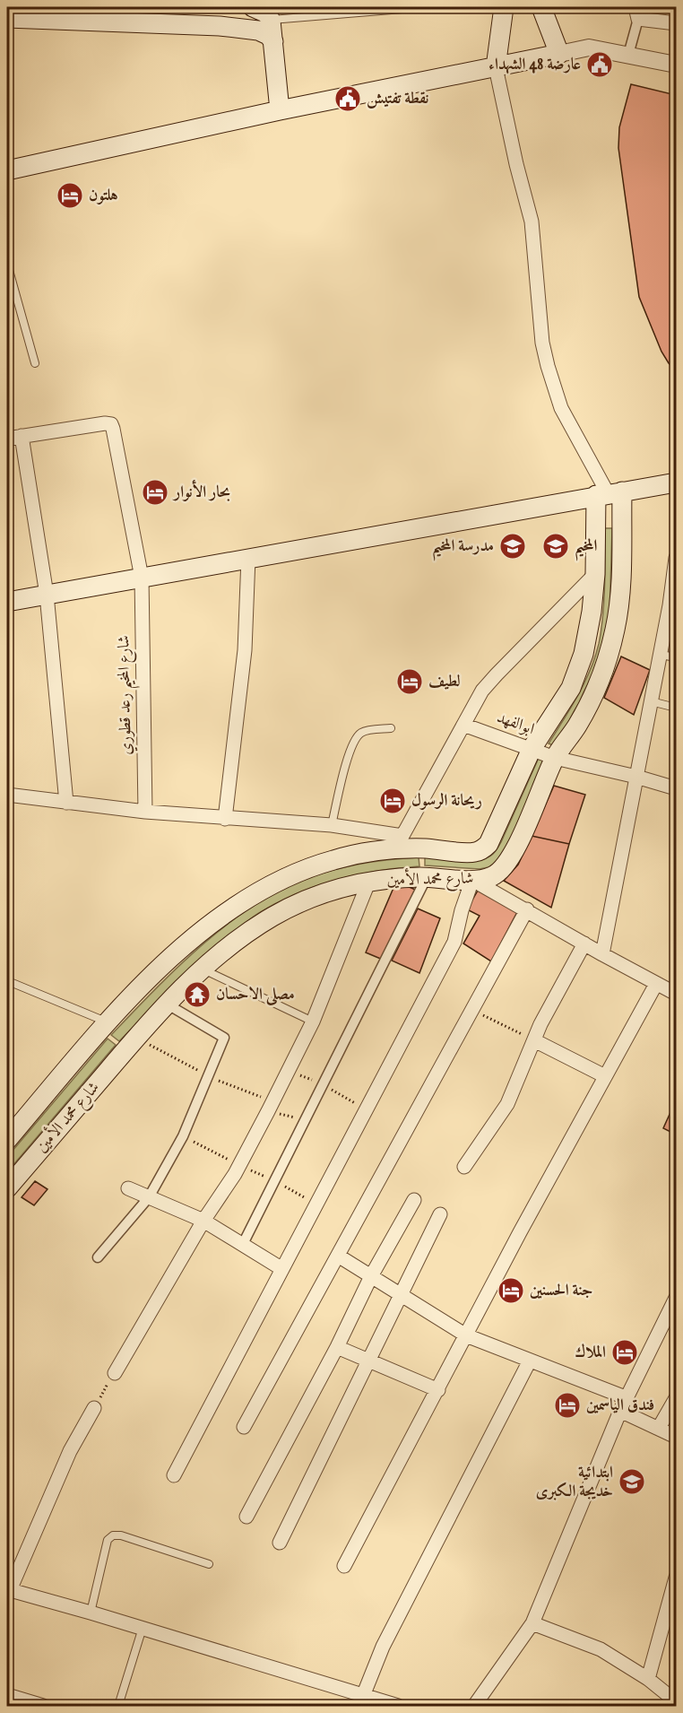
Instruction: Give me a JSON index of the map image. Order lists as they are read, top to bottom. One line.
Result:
{"streets":{"main road":["شارع محمد الأمين"],"street":["شارع المخيم رعد قطوري","ابوالفهد"]},"crossings":[["ابوالفهد","شارع محمد الأمين"]],"places":{"public building":["عارضة 48 الشهداء","نقطة تفتيش"],"hotel":["هلتون","بحار الأنوار","لطيف","ريحانة الرسول","جنة الحسنين","الملاك","فندق الياسمين"],"school or university":["مدرسة المخيم","المخيم","ابتدائية خديجة الكبرى"],"temple":["مصلى الاحسان"]}}
